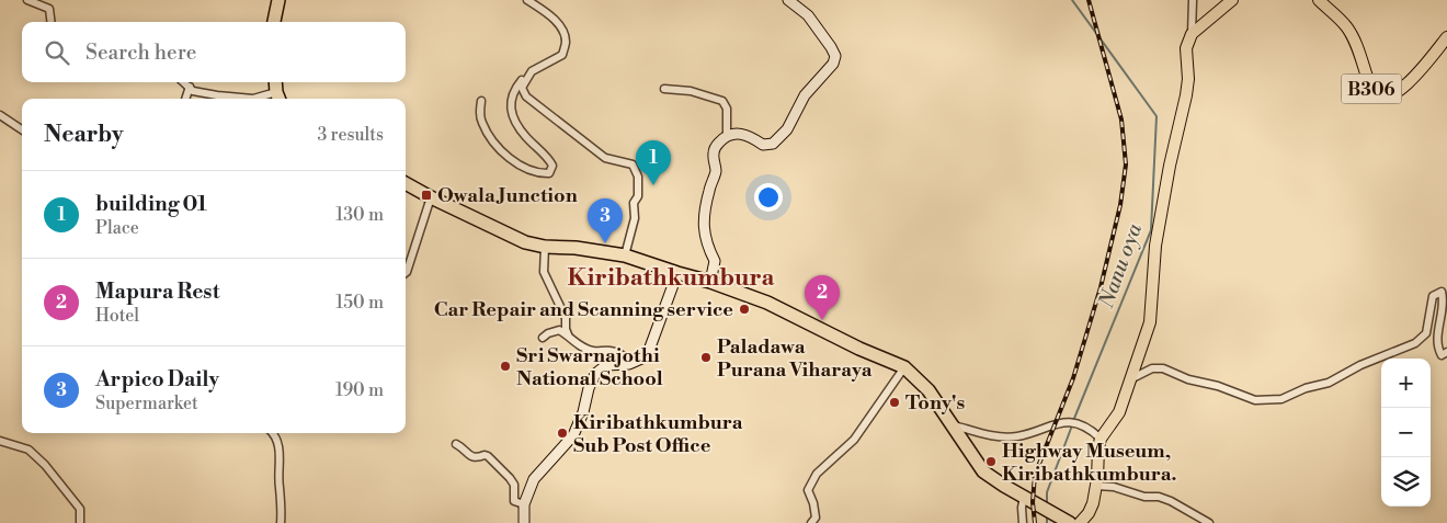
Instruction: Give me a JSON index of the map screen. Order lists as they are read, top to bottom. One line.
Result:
{"streets":{"main road":["B306"]},"districts":["Kiribathkumbura"],"water":["Nanu oya"],"places":{"transit":["Owala Junction"],"other":["Car Repair and Scanning service","Paladawa Purana Viharaya","Sri Swarnajothi National School","Tony's","Kiribathkumbura Sub Post Office","Highway Museum, Kiribathkumbura."]},"page":{"search":"Search here","heading":["Nearby","3 results"],"pins":["1","3","2"],"list":[{"mark":"1","name":"building 01","note":"Place","value":"130 m"},{"mark":"2","name":"Mapura Rest","note":"Hotel","value":"150 m"},{"mark":"3","name":"Arpico Daily","note":"Supermarket","value":"190 m"}],"map_buttons":["+","−"]}}
